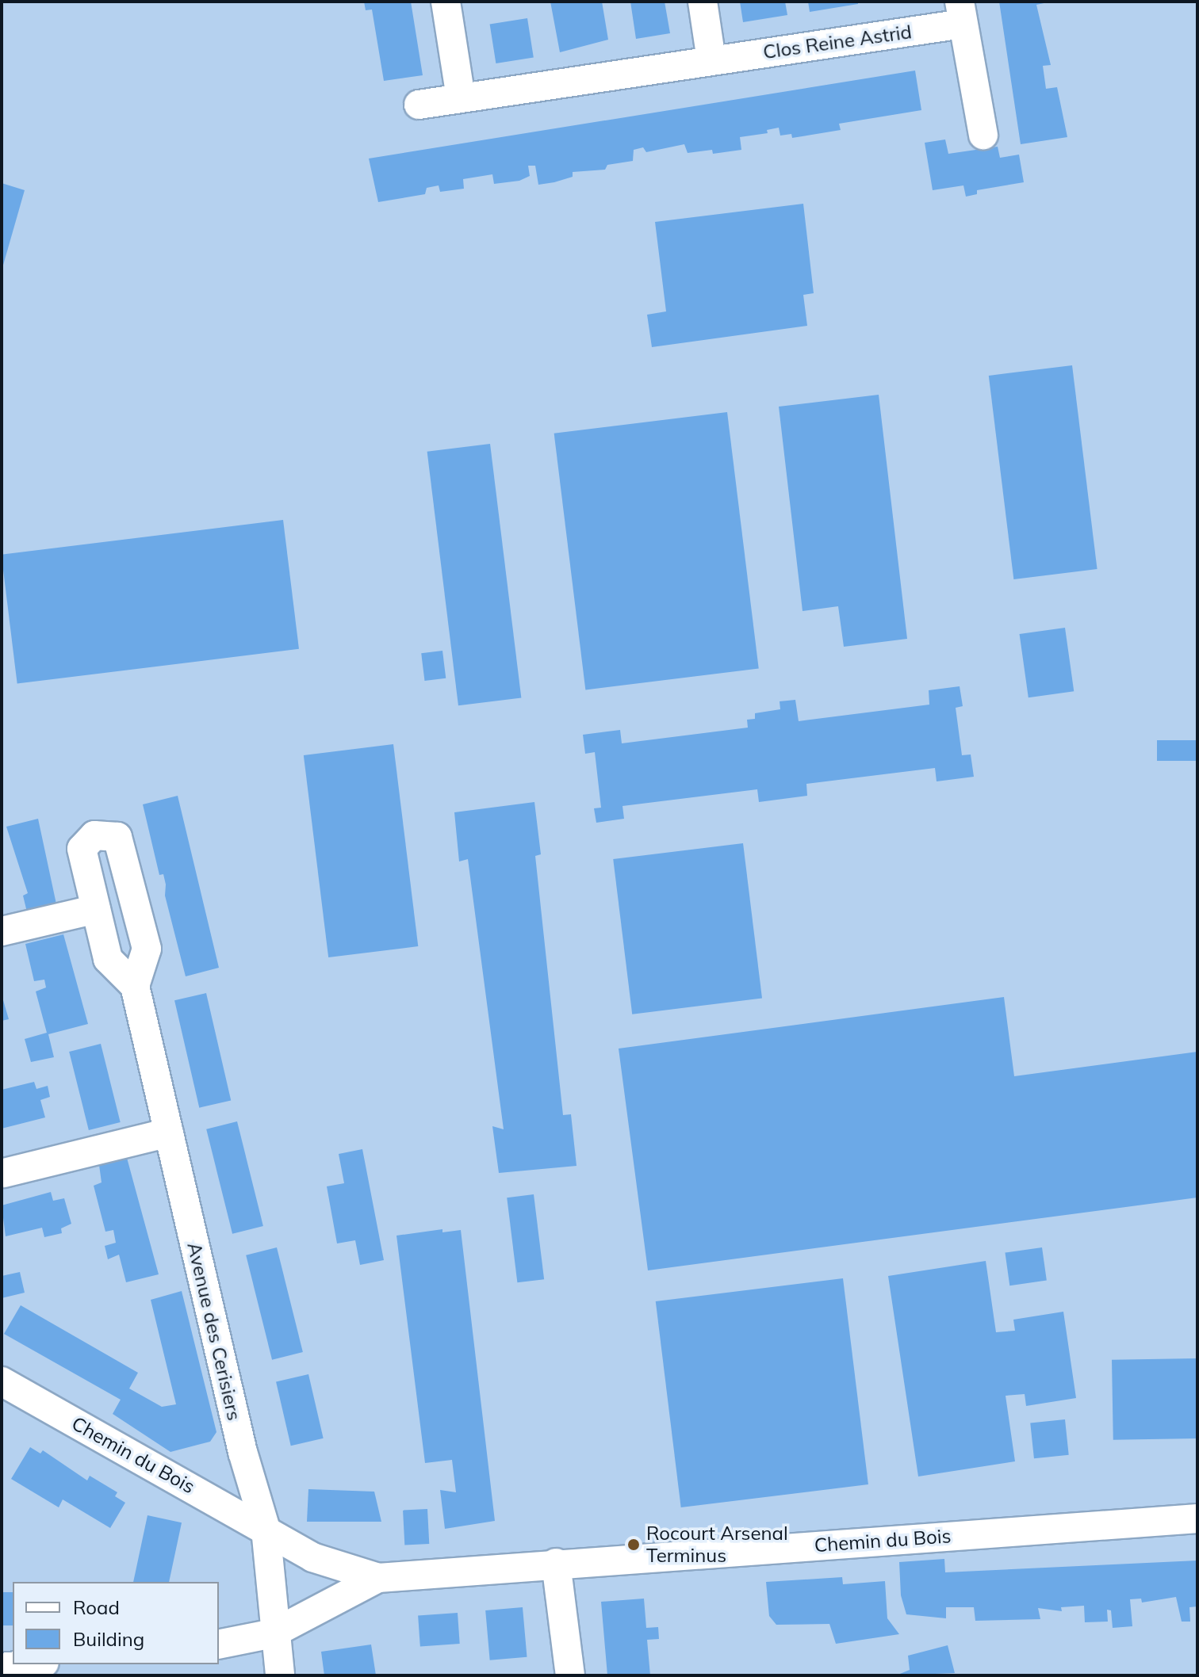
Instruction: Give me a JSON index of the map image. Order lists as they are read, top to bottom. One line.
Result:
{"streets":{"street":["Clos Reine Astrid","Avenue des Cerisiers","Chemin du Bois"]},"crossings":[["Avenue des Cerisiers","Chemin du Bois"]],"places":["Rocourt Arsenal Terminus"],"legend":["Road","Building"]}
